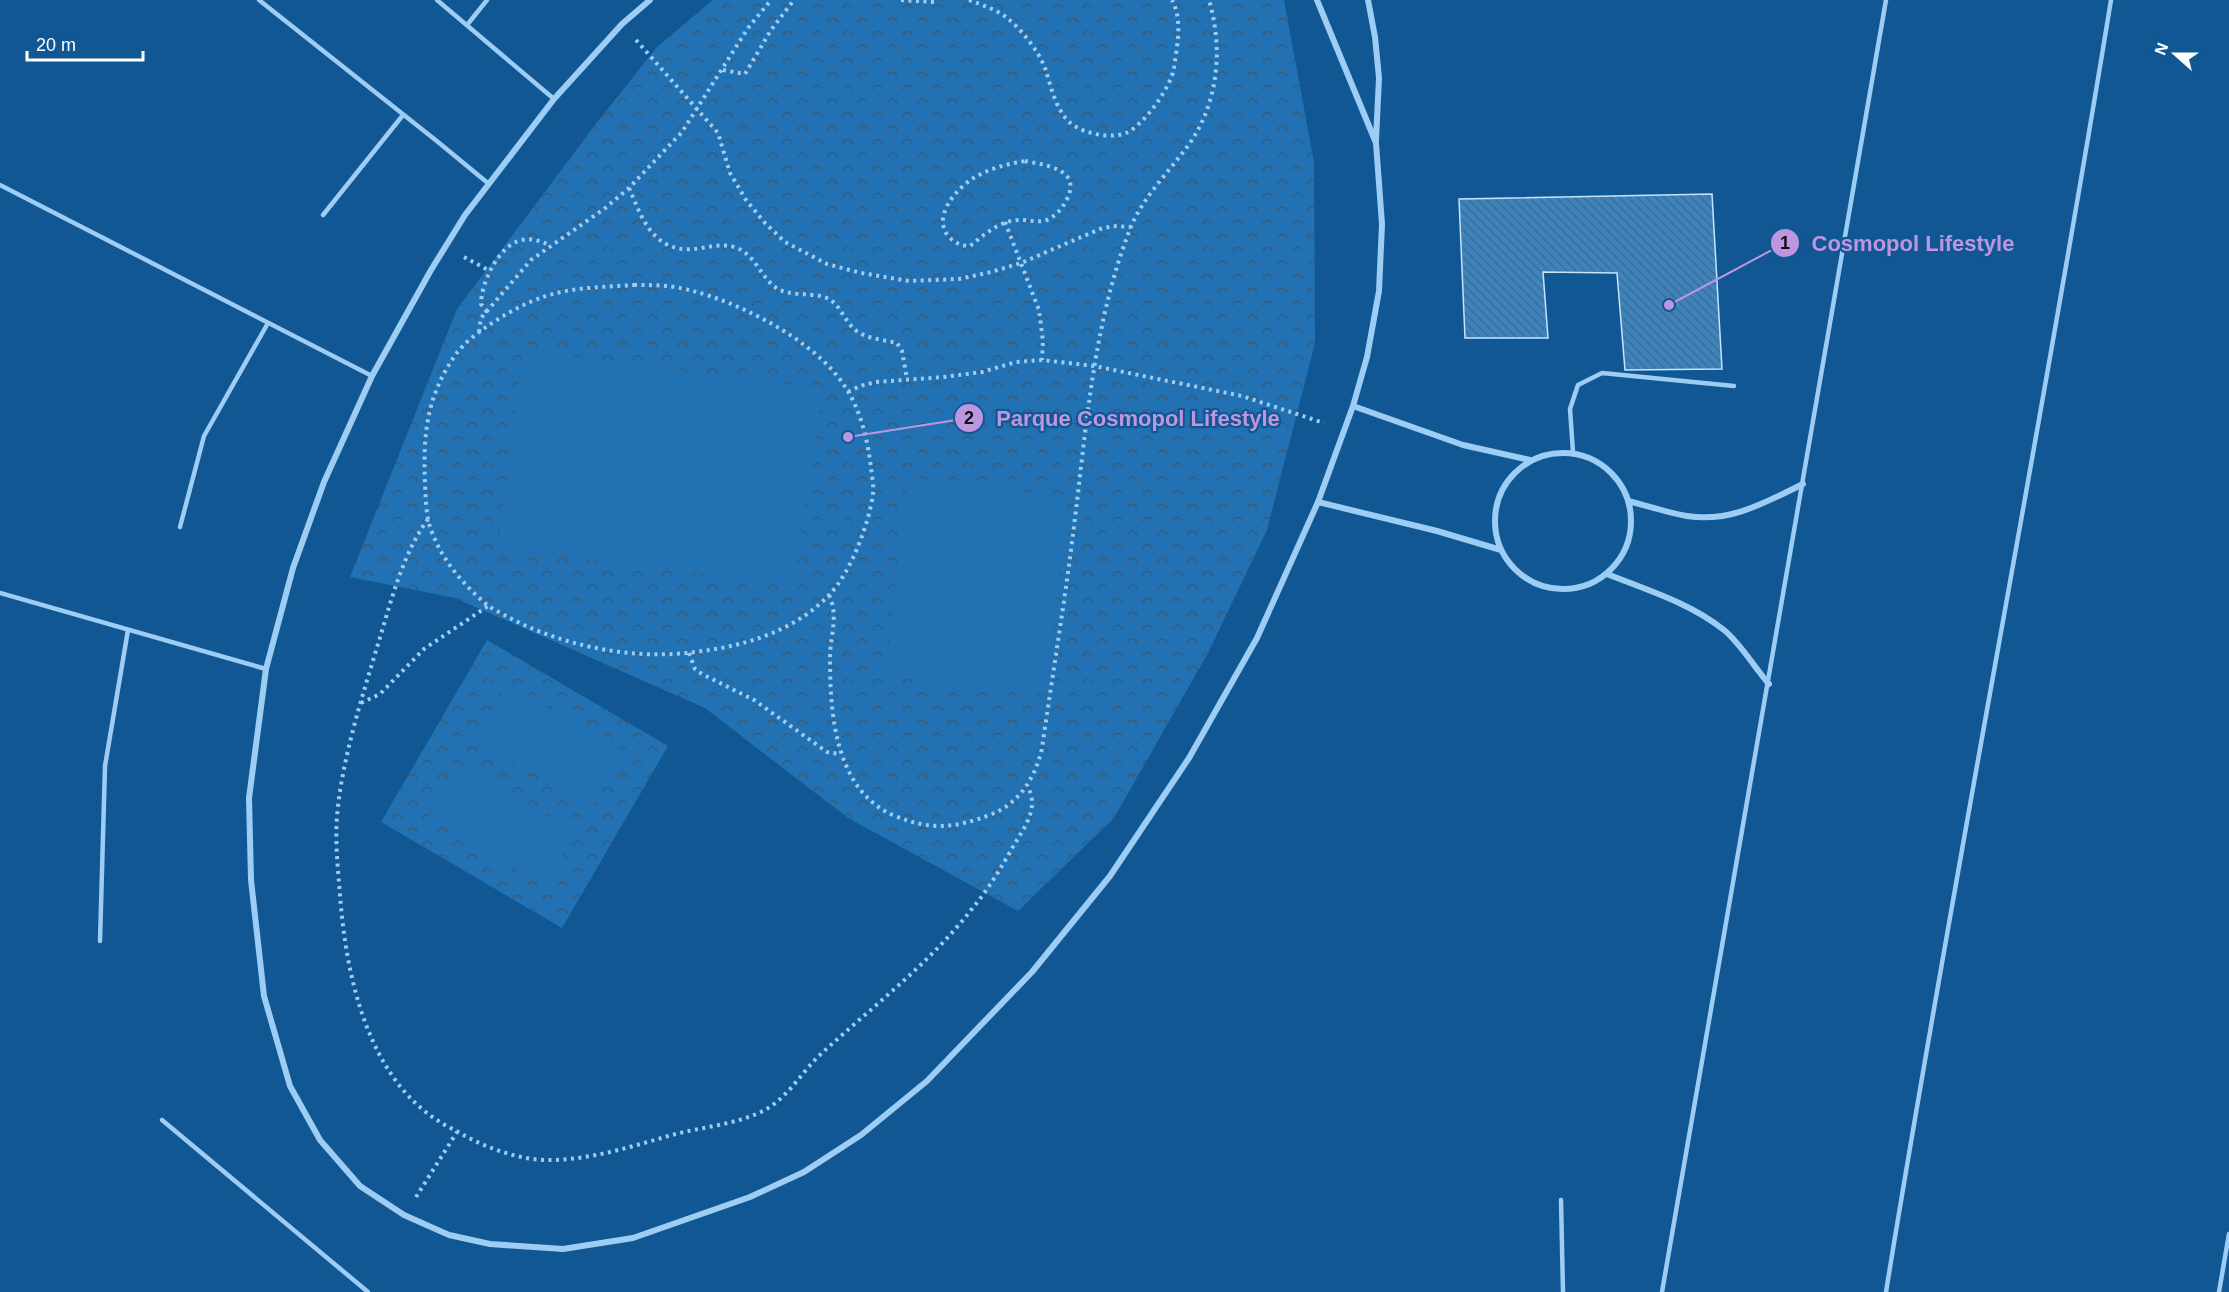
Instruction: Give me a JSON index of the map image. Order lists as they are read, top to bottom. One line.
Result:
{"places":["Cosmopol Lifestyle","Parque Cosmopol Lifestyle"],"scale_bar":"20 m","north":"left"}
